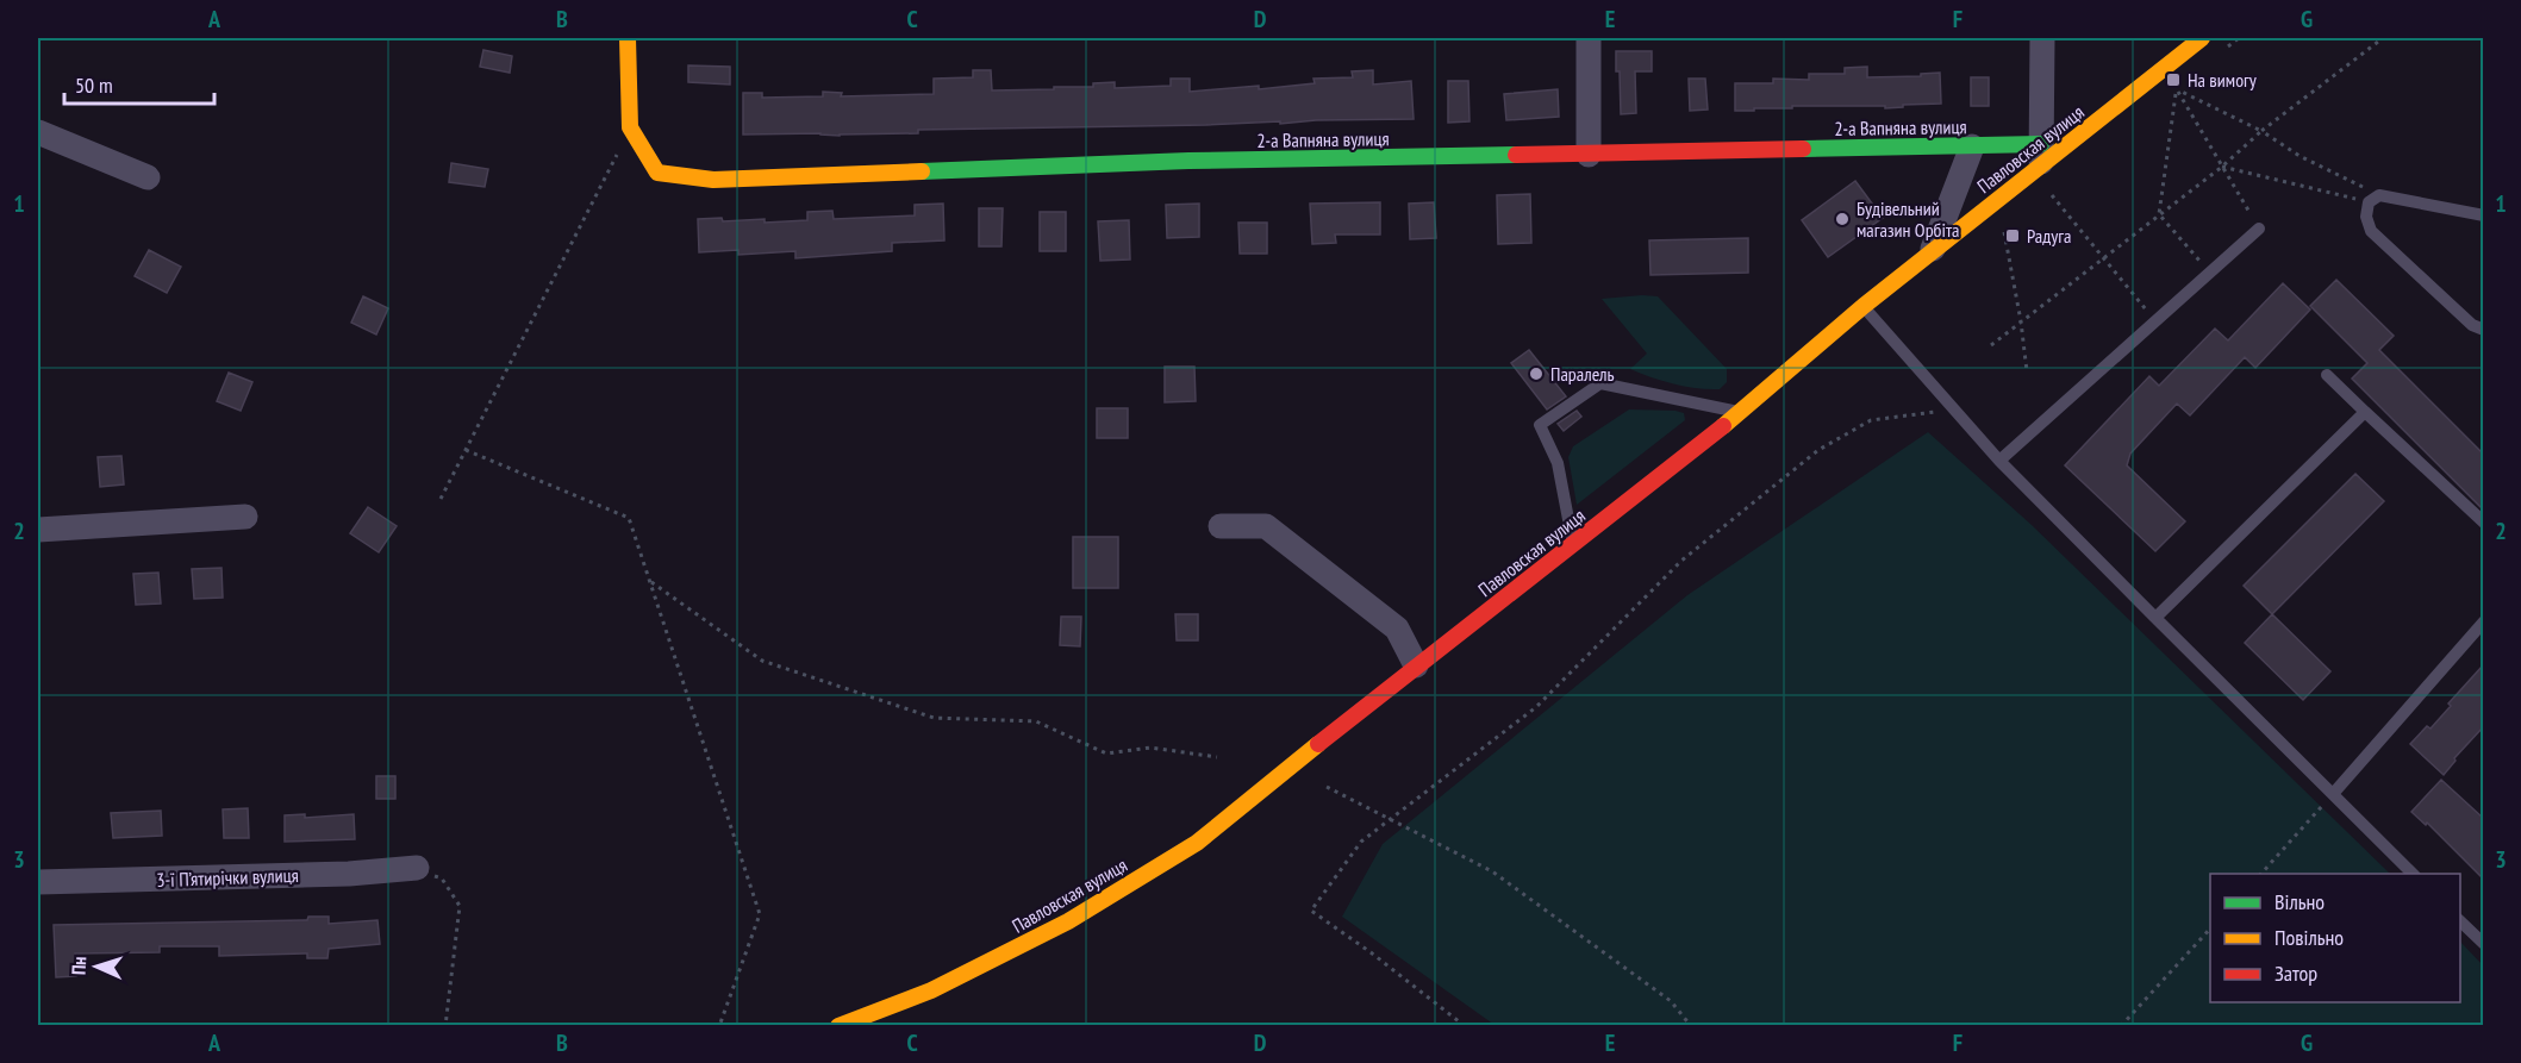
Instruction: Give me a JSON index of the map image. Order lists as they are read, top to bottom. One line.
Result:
{"streets":{"main road":["2-а Вапняна вулиця","Павловская вулиця"],"street":["3-ї П’ятирічки вулиця"]},"crossings":[["2-а Вапняна вулиця","Павловская вулиця"]],"places":{"transit":["На вимогу","Радуга"],"other":["Будівельний магазин Орбіта","Паралель"]},"legend":["Вільно","Повільно","Затор"],"scale_bar":"50 m","north":"left","grid":{"columns":["A","B","C","D","E","F","G"],"rows":["1","2","3"]}}
